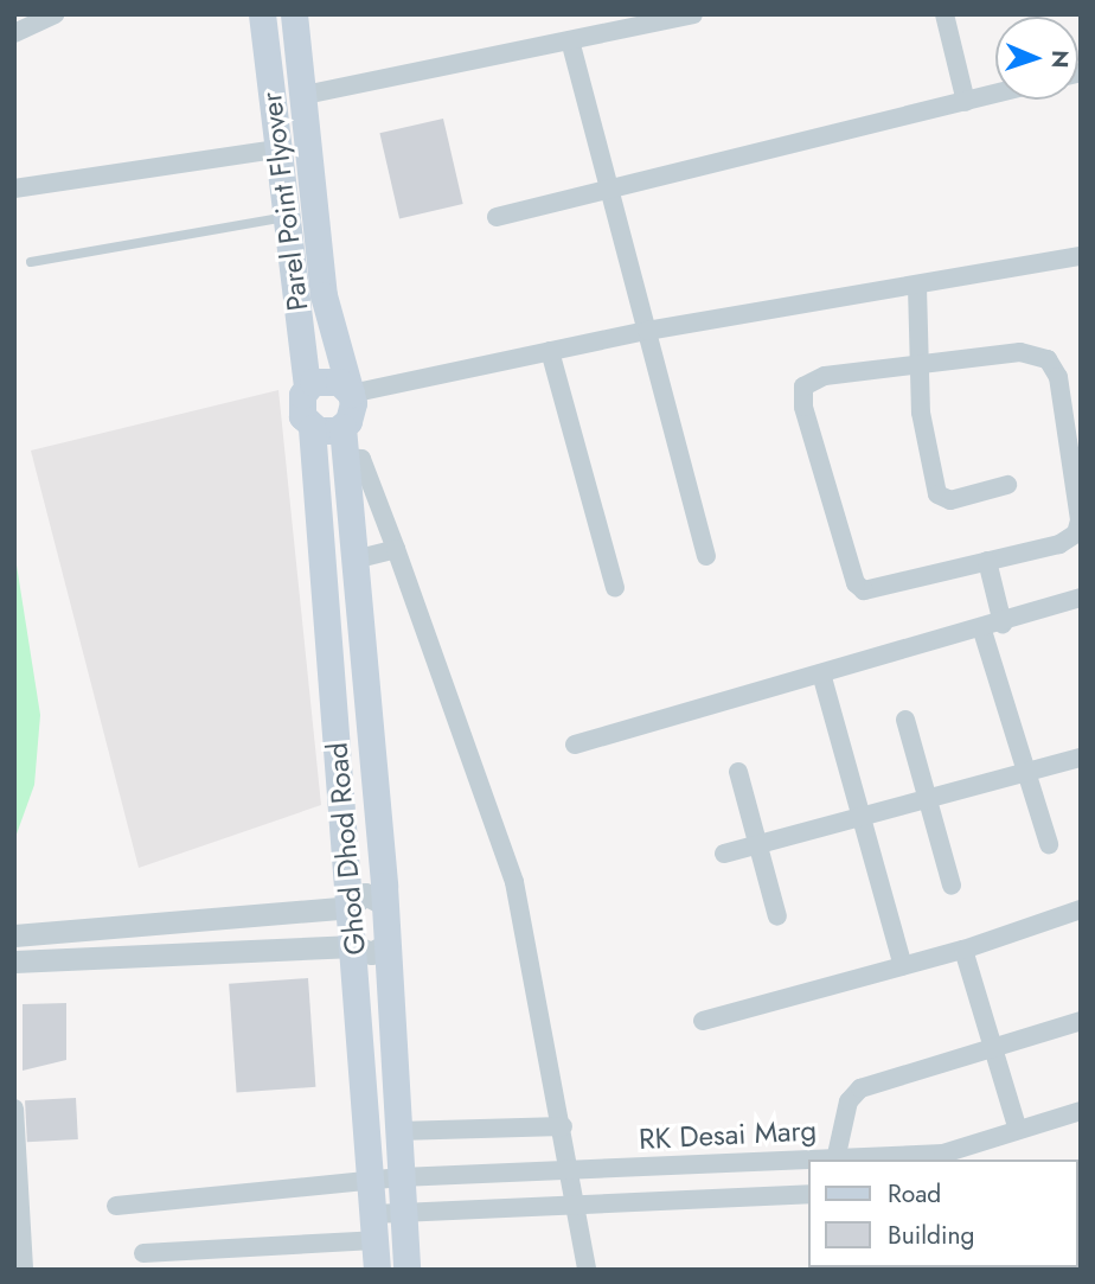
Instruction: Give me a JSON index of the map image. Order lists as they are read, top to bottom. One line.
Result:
{"streets":{"main road":["Parel Point Flyover","Ghod Dhod Road"],"street":["RK Desai Marg"]},"crossings":[["Parel Point Flyover","Ghod Dhod Road"],["Ghod Dhod Road","RK Desai Marg"]],"legend":["Road","Building"],"north":"right"}
